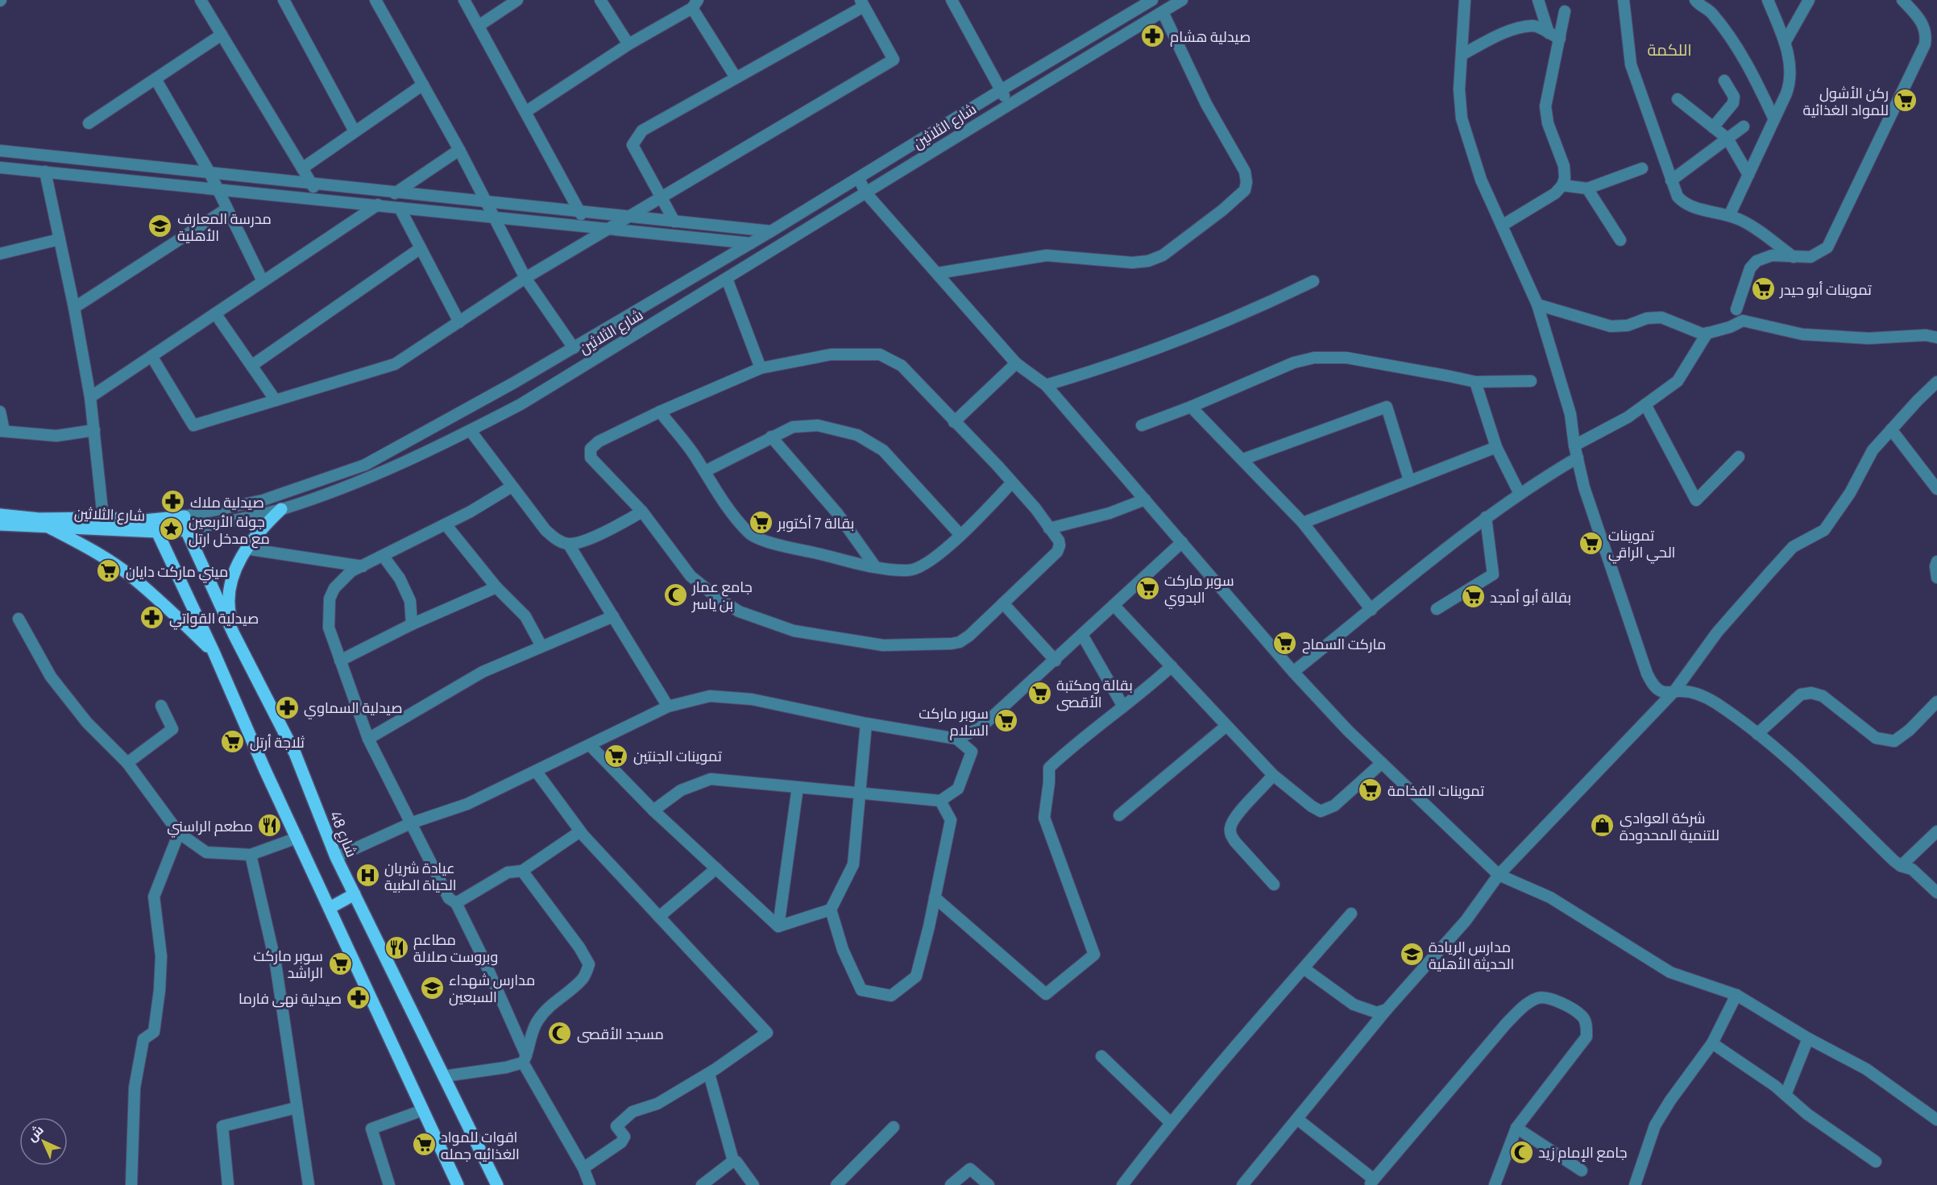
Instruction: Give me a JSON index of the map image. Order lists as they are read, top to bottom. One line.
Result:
{"streets":{"main road":["شارع الثلاثين","شارع 48"]},"crossings":[["شارع الثلاثين","شارع 48"]],"districts":["اللكمة"],"places":{"pharmacy":["صيدلية هشام","صيدلية ملاك","صيدلية القواتي","صيدلية السماوي","صيدلية نهى فارما"],"supermarket":["ركن الأشول للمواد الغذائية","تموينات أبو حيدر","بقالة 7 أكتوبر","تموينات الحي الراقي","ميني ماركت دايان","سوبر ماركت البدوي","بقالة أبو أمجد","ماركت السماح","بقالة ومكتبة الأقصى","سوبر ماركت السلام","ثلاجة أرتل","تموينات الجنتين","تموينات الفخامة","سوبر ماركت الراشد","اقوات للمواد الغذائيه جمله"],"school or university":["مدرسة المعارف الأهلية","مدارس الريادة الحديثة الأهلية","مدارس شهداء السبعين"],"place":["جولة الأربعين مع مدخل ارتل"],"mosque":["جامع عمار بن ياسر","مسجد الأقصى","جامع الإمام زيد"],"restaurant":["مطعم الراسني","مطاعم وبروست صلالة"],"shop":["شركة العوادي للتنمية المحدودة"],"hospital":["عيادة شريان الحياة الطبية"]},"north":"top left"}
